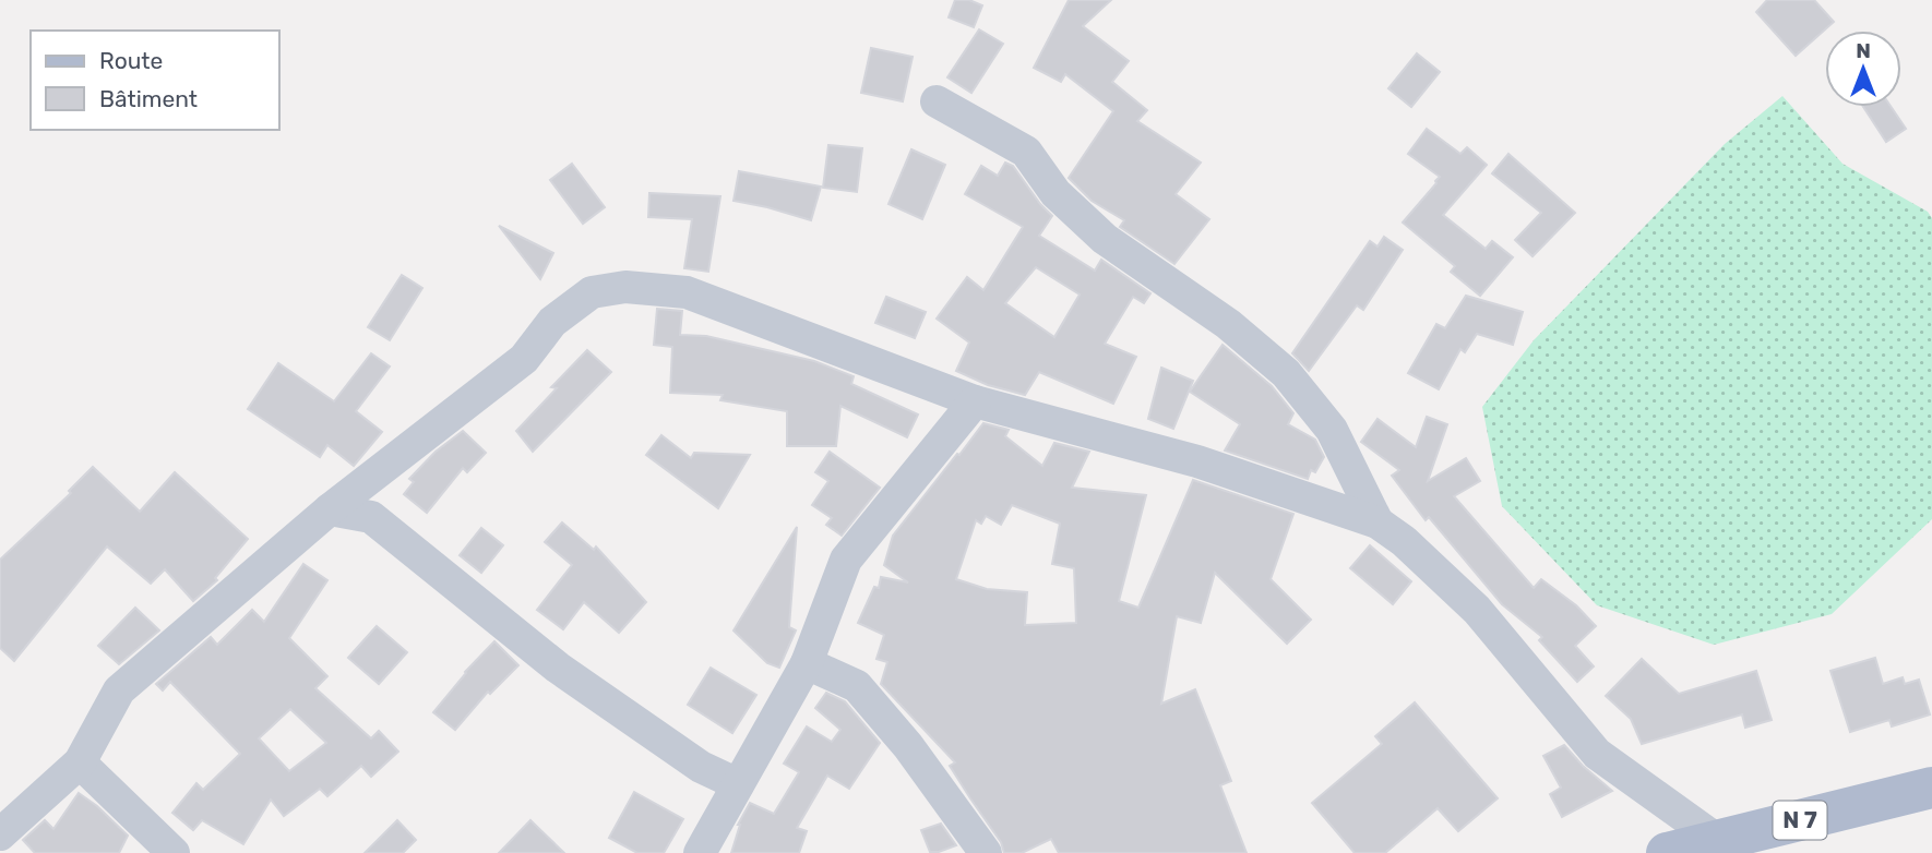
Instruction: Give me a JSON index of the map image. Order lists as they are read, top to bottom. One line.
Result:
{"streets":{"main road":["N 7"]},"legend":["Route","Bâtiment"],"north":"top"}
